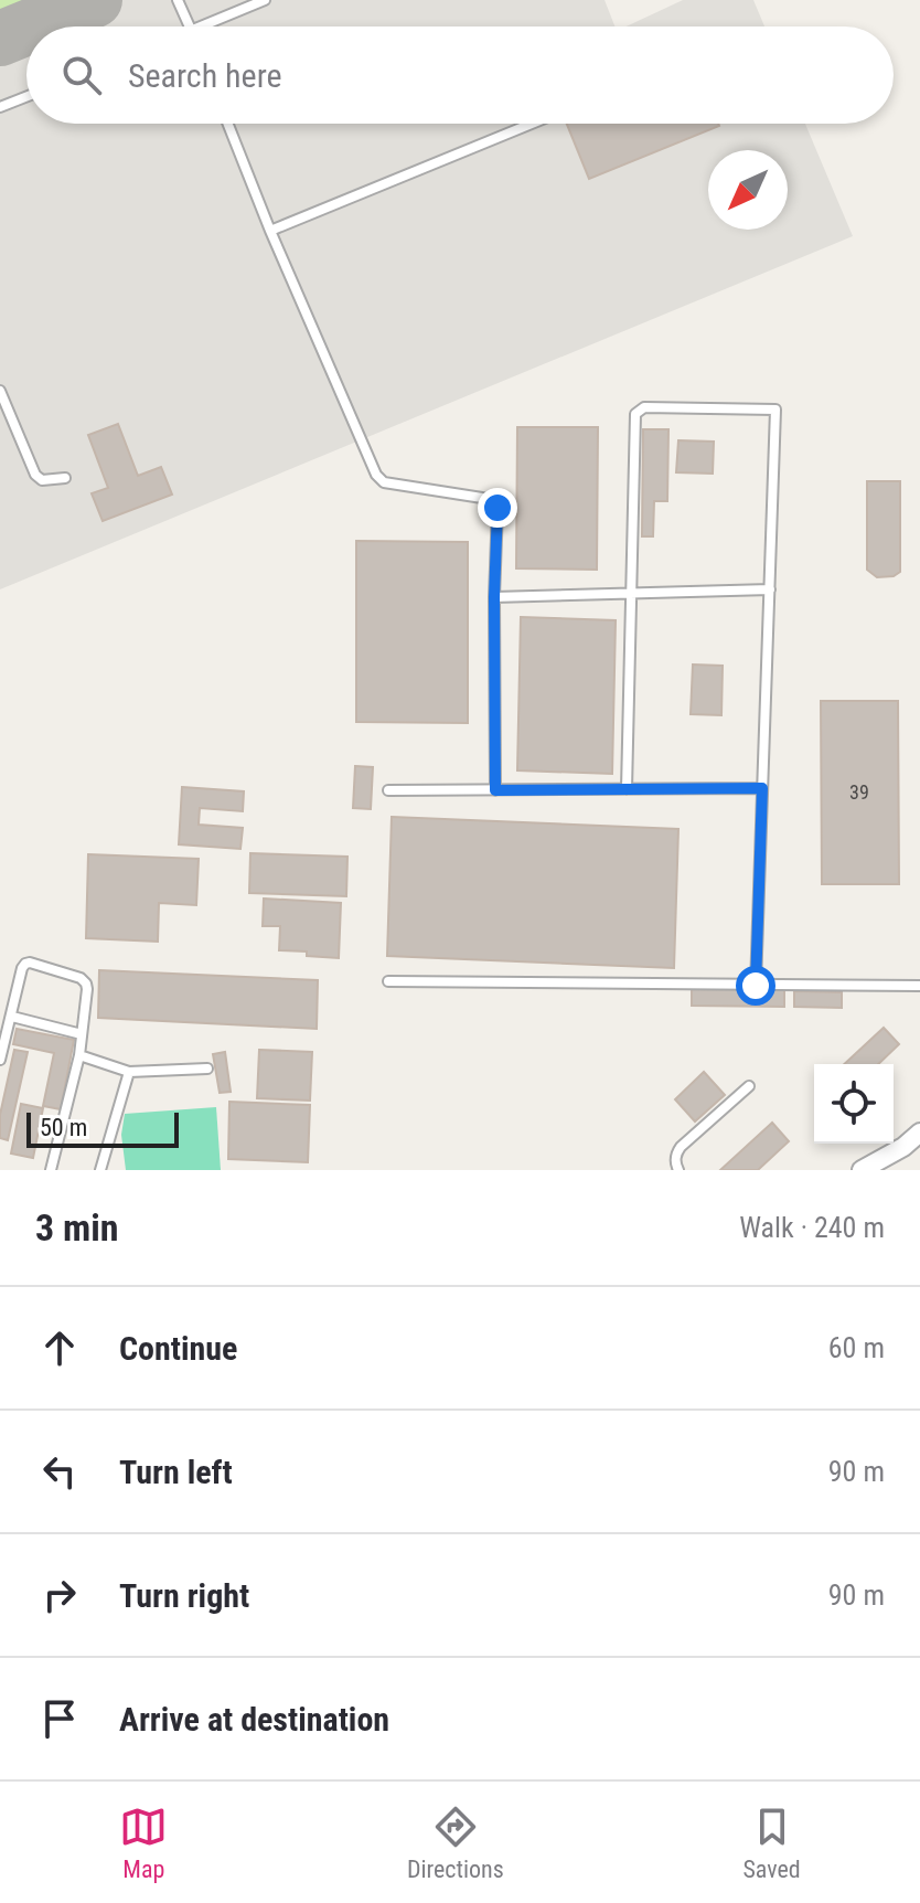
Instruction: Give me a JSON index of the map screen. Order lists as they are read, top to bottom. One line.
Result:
{"house_numbers":["39"],"scale_bar":"50 m","north":"bottom left","page":{"search":"Search here","scale":"50 m","heading":["3 min","Walk · 240 m"],"list":[["Continue","60 m"],["Turn left","90 m"],["Turn right","90 m"],"Arrive at destination"],"nav":["Map","Directions","Saved"]}}
